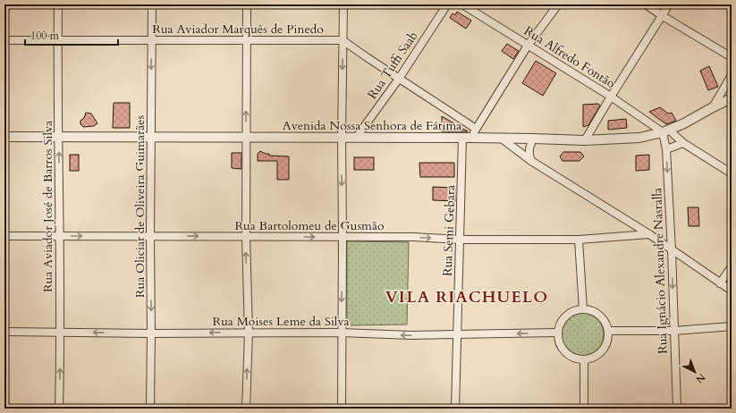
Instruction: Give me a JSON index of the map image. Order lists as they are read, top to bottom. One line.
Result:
{"streets":{"street":["Rua Aviador Marquês de Pinedo","Rua Alfredo Fontão","Rua Tuffi Saab","Avenida Nossa Senhora de Fátima","Rua Aviador José de Barros Silva","Rua Oliciar de Oliveira Guimarães","Rua Bartolomeu de Gusmão","Rua Semi Gebara","Rua Ignácio Alexandre Nasralla","Rua Moises Leme da Silva"]},"crossings":[["Rua Aviador Marquês de Pinedo","Rua Aviador José de Barros Silva"],["Rua Aviador Marquês de Pinedo","Rua Oliciar de Oliveira Guimarães"],["Rua Alfredo Fontão","Avenida Nossa Senhora de Fátima"],["Rua Alfredo Fontão","Rua Ignácio Alexandre Nasralla"],["Rua Tuffi Saab","Avenida Nossa Senhora de Fátima"],["Avenida Nossa Senhora de Fátima","Rua Aviador José de Barros Silva"],["Avenida Nossa Senhora de Fátima","Rua Oliciar de Oliveira Guimarães"],["Avenida Nossa Senhora de Fátima","Rua Semi Gebara"],["Avenida Nossa Senhora de Fátima","Rua Ignácio Alexandre Nasralla"],["Rua Aviador José de Barros Silva","Rua Bartolomeu de Gusmão"],["Rua Aviador José de Barros Silva","Rua Moises Leme da Silva"],["Rua Oliciar de Oliveira Guimarães","Rua Bartolomeu de Gusmão"],["Rua Oliciar de Oliveira Guimarães","Rua Moises Leme da Silva"],["Rua Bartolomeu de Gusmão","Rua Semi Gebara"],["Rua Semi Gebara","Rua Moises Leme da Silva"]],"one_way":["Rua Aviador José de Barros Silva","Rua Oliciar de Oliveira Guimarães","Rua Bartolomeu de Gusmão","Rua Ignácio Alexandre Nasralla","Rua Moises Leme da Silva"],"districts":["VILA RIACHUELO"],"scale_bar":"100 m","north":"bottom right"}
